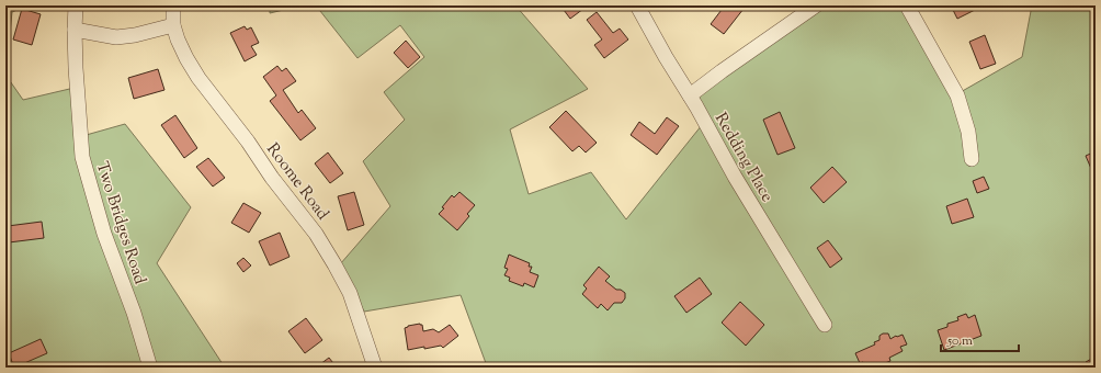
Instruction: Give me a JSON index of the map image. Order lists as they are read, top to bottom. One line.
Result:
{"streets":{"street":["Redding Place","Roome Road","Two Bridges Road"]},"scale_bar":"50 m"}
